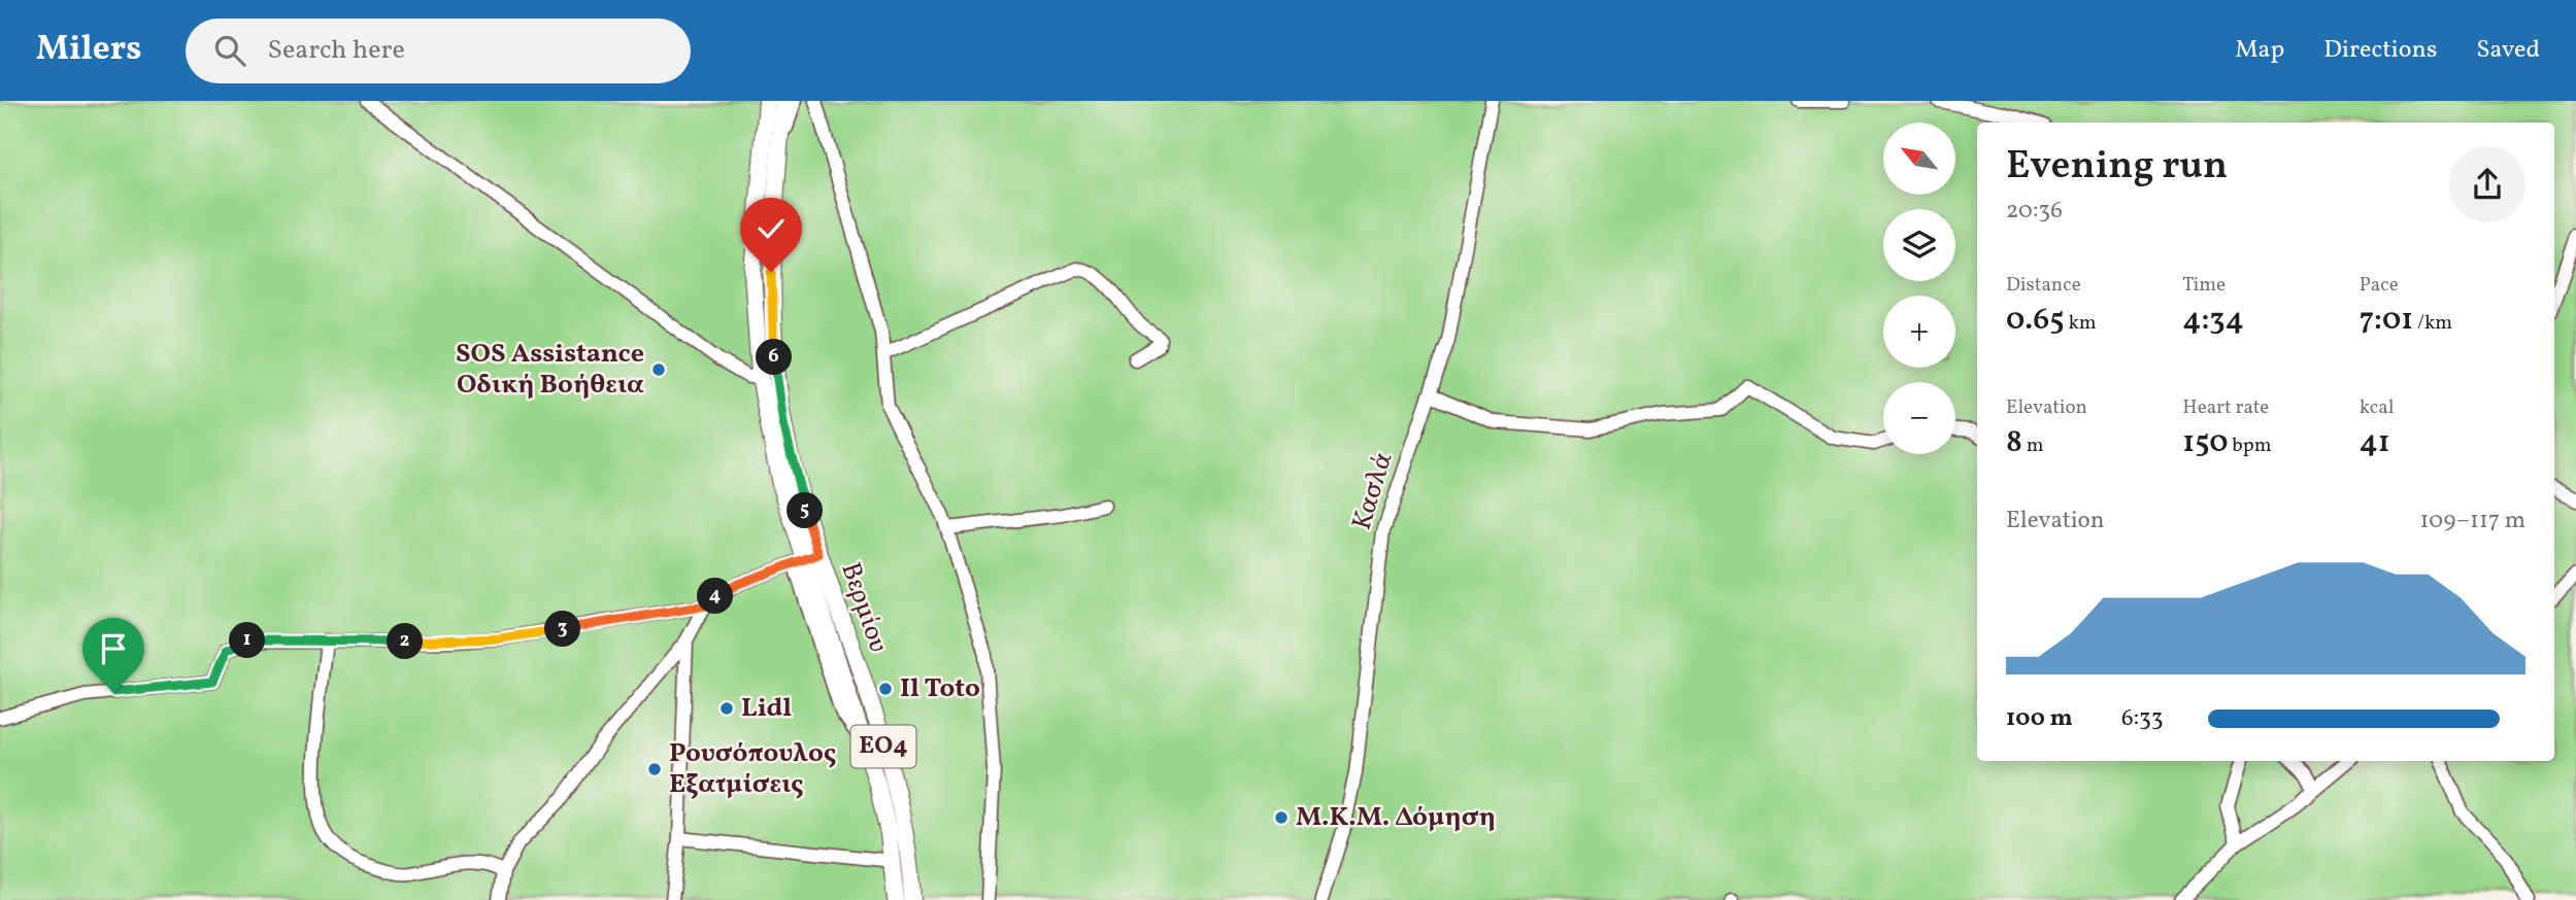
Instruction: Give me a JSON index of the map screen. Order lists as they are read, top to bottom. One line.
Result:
{"streets":{"main road":["Βερμίου","ΕΟ4"],"street":["Κασλά"]},"crossings":[["Βερμίου","ΕΟ4"]],"places":["SOS Assistance Οδική Βοήθεια","Il Toto","Lidl","Ρουσόπουλος Εξατμίσεις","Μ.Κ.Μ. Δόμηση"],"north":"top left","page":{"header":"Milers","search":"Search here","nav":["Map","Directions","Saved"],"map_buttons":["+","−"],"heading":["Evening run","20:36"],"stats":[["Distance","0.65 km"],["Time","4:34"],["Pace","7:01 /km"],["Elevation","8 m"],["Heart rate","150 bpm"],["kcal","41"]],"pins":["6","5","4","3","1","2"],"chart":["Elevation","109–117 m"],"list":[{"name":"100 m","note":"6:33"}]}}
